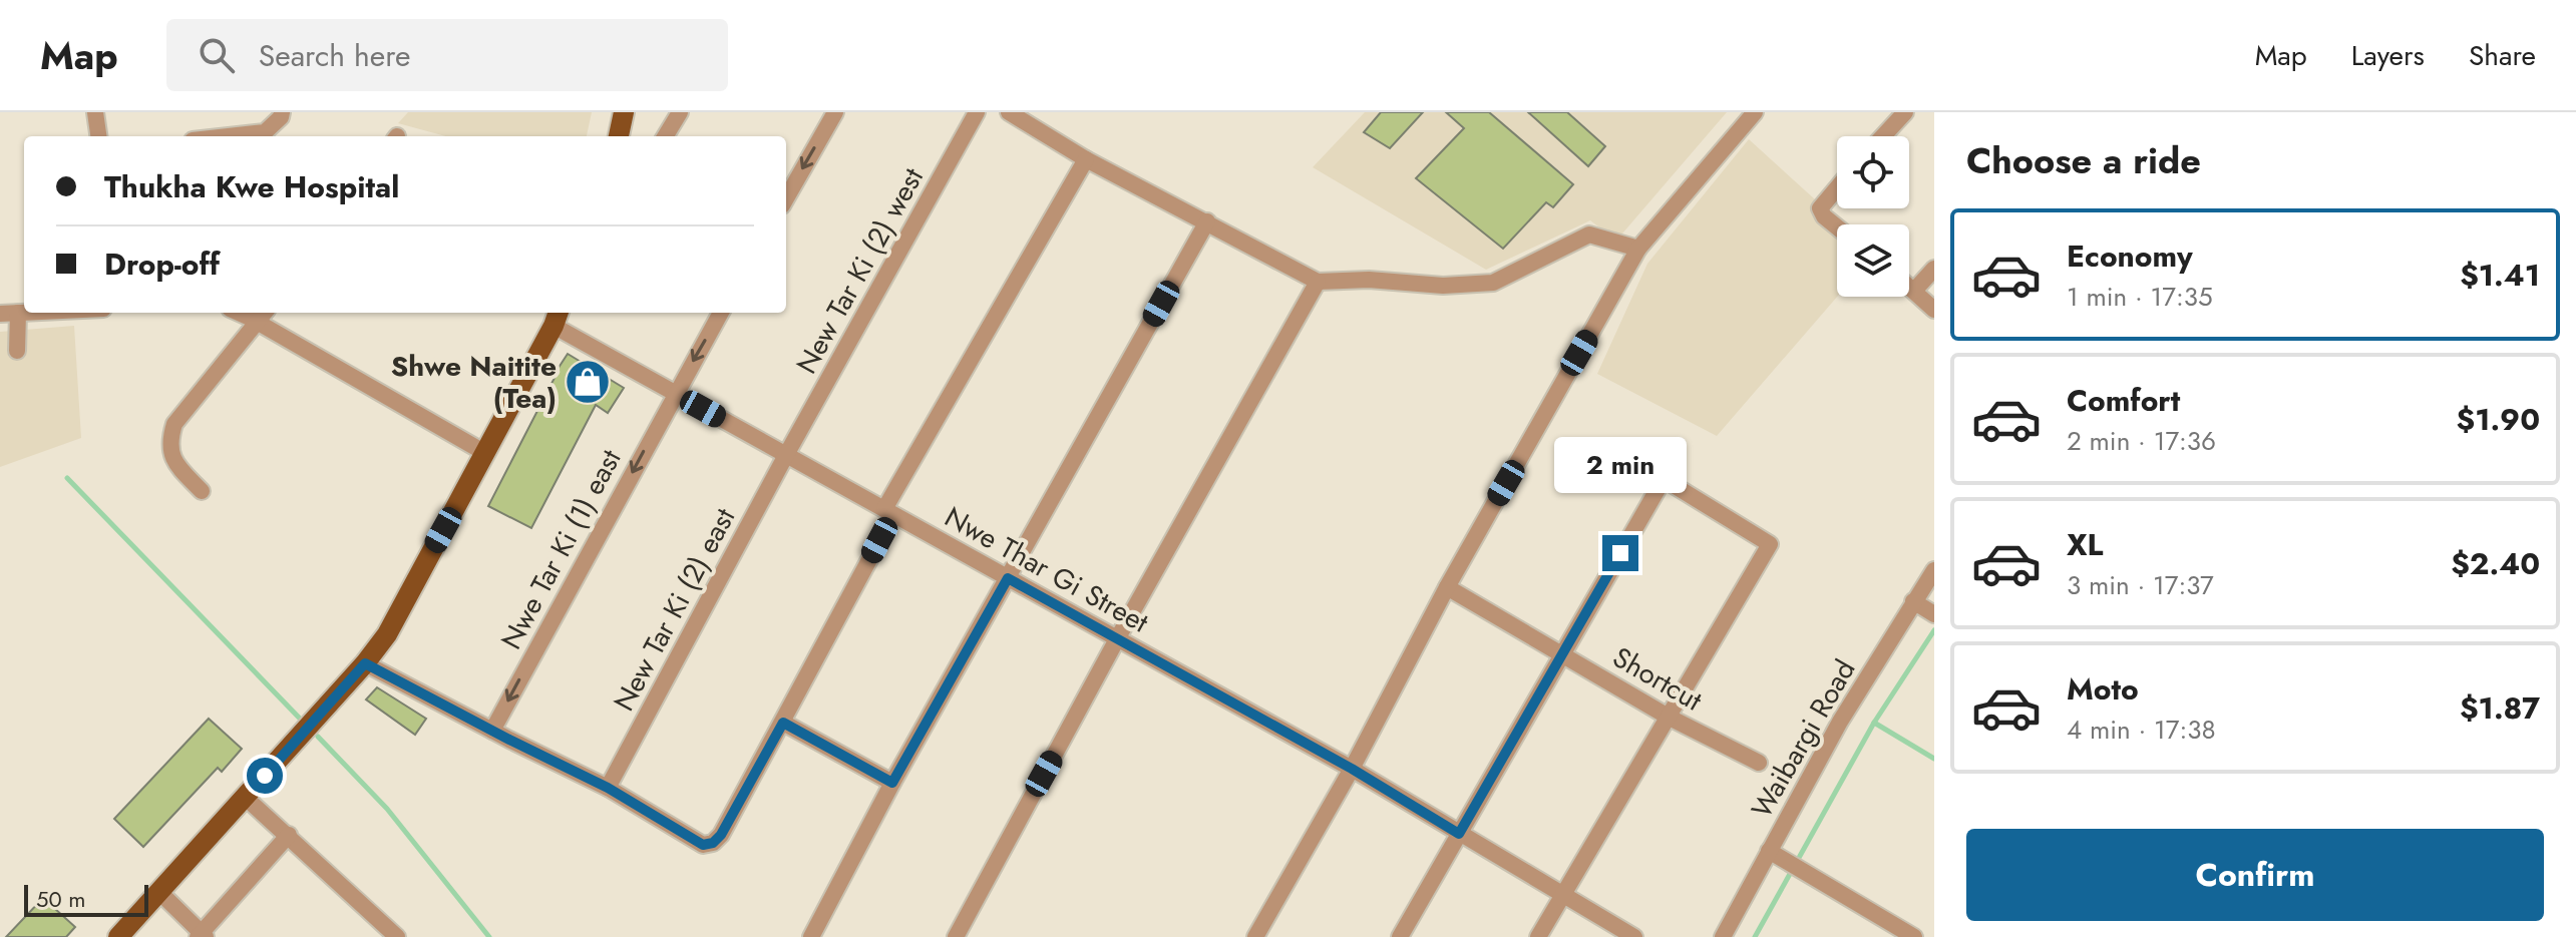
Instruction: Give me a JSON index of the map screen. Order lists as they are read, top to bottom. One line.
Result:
{"streets":{"street":["New Tar Ki (2) west","Nwe Tar Ki (1) east","Nwe Thar Gi Street","New Tar Ki (2) east","Shortcut","Waibargi Road"]},"crossings":[["New Tar Ki (2) west","Nwe Thar Gi Street"],["New Tar Ki (2) west","New Tar Ki (2) east"],["Nwe Tar Ki (1) east","Nwe Thar Gi Street"],["Nwe Thar Gi Street","New Tar Ki (2) east"]],"one_way":["Nwe Tar Ki (1) east"],"places":{"shop":["Shwe Naitite (Tea)"]},"scale_bar":"50 m","page":{"header":"Map","search":"Search here","nav":["Map","Layers","Share"],"heading":"Choose a ride","banner":["Thukha Kwe Hospital","Drop-off"],"list":[{"name":"Economy","note":"1 min · 17:35","value":"$1.41"},{"name":"Comfort","note":"2 min · 17:36","value":"$1.90"},{"name":"XL","note":"3 min · 17:37","value":"$2.40"},{"name":"Moto","note":"4 min · 17:38","value":"$1.87"}],"bubble":"2 min","buttons":"Confirm","scale":"50 m"}}
